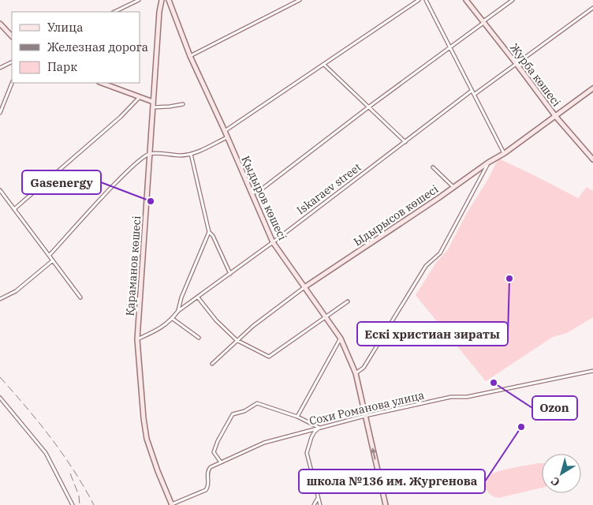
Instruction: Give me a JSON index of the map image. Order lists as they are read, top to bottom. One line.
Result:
{"streets":{"street":["Журба көшесі","Iskaraev street","Қыдыров көшесі","Ыдырысов көшесі","Қараманов көшесі","Сохи Романова улица"]},"crossings":[["Журба көшесі","Ыдырысов көшесі"],["Iskaraev street","Қыдыров көшесі"],["Iskaraev street","Қараманов көшесі"],["Қыдыров көшесі","Ыдырысов көшесі"],["Қыдыров көшесі","Сохи Романова улица"],["Қараманов көшесі","Сохи Романова улица"]],"places":["Gasenergy","Ескі христиан зираты","Ozon","школа №136 им. Жургенова"],"legend":["Улица","Железная дорога","Парк"],"north":"bottom left"}
